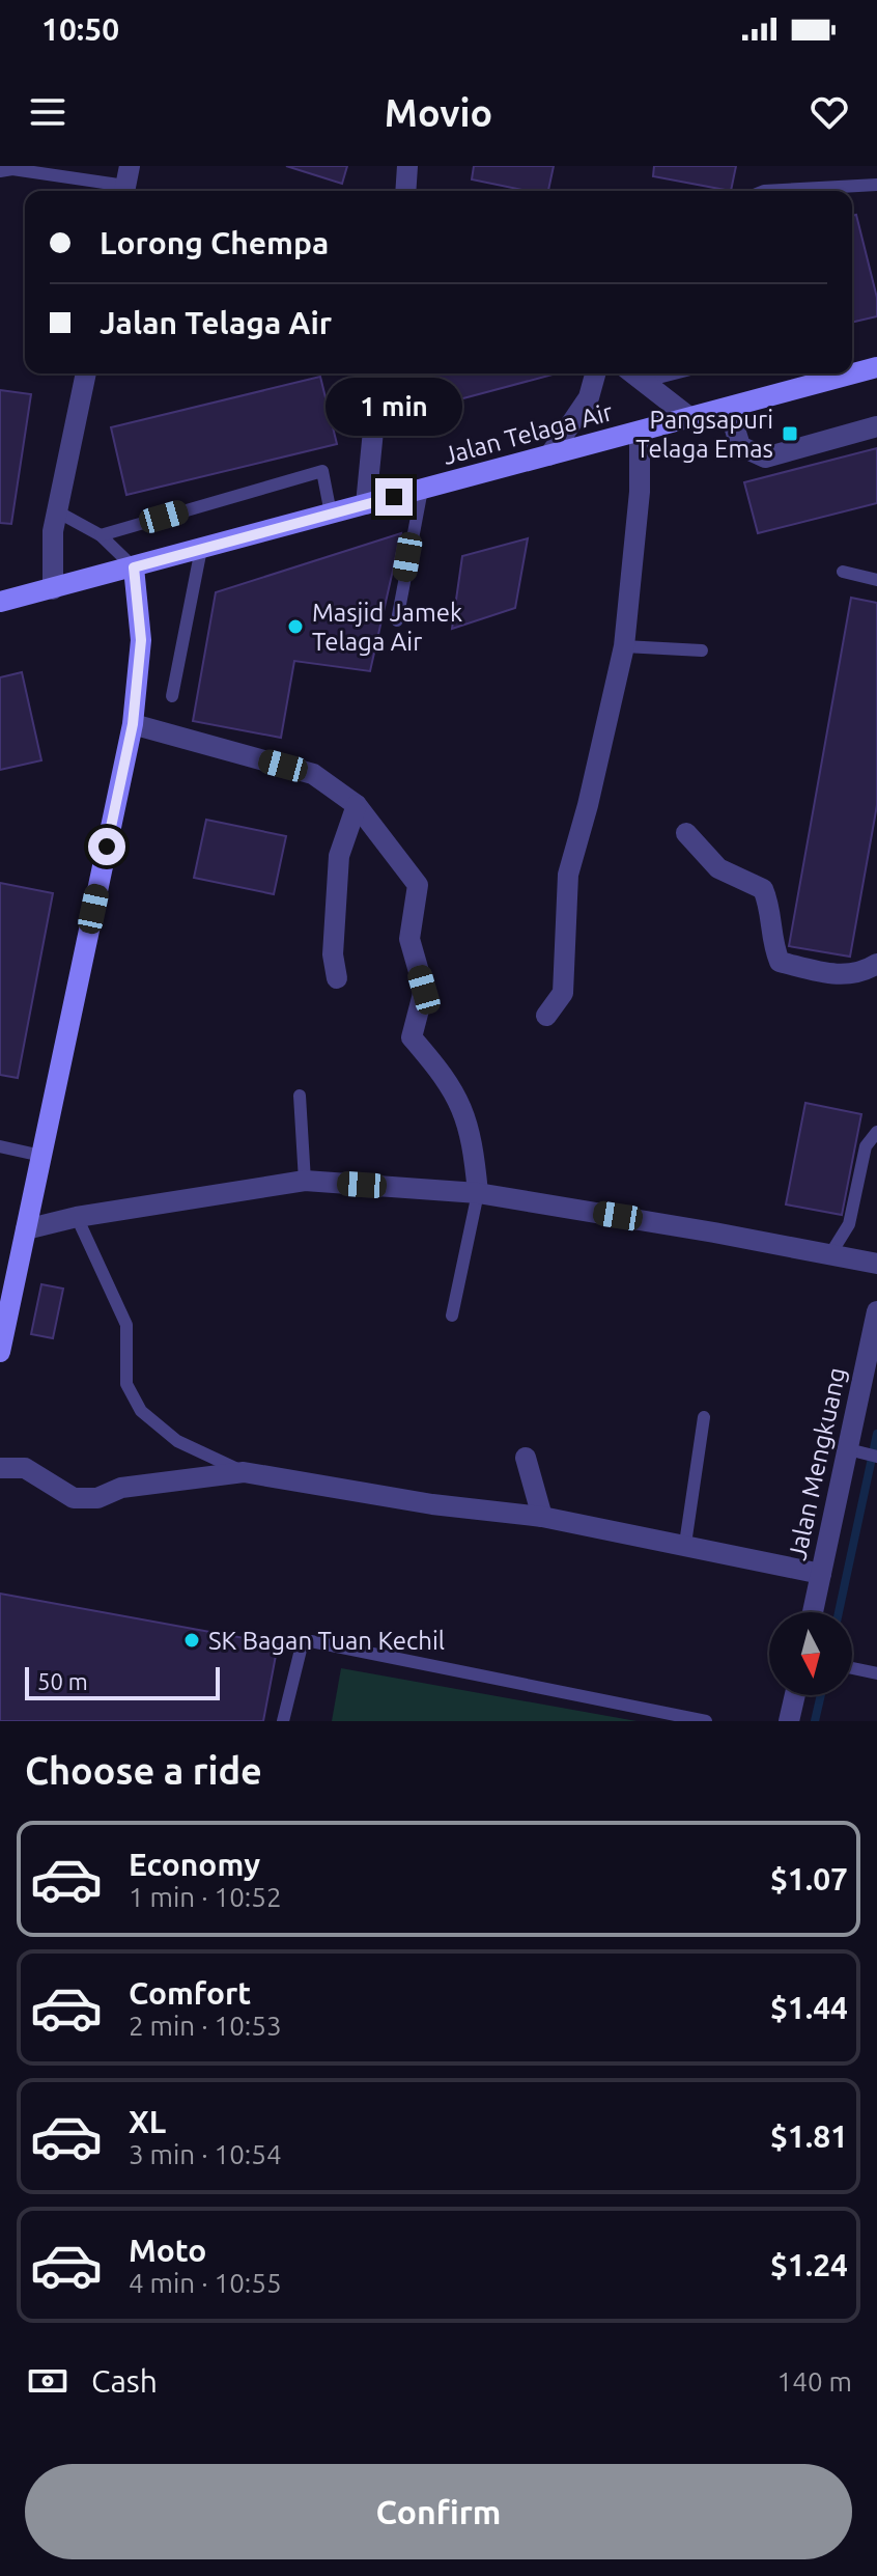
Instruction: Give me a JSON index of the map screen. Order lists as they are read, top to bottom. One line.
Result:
{"streets":{"street":["Jalan Telaga Air","Jalan Mengkuang"]},"places":{"transit":["Pangsapuri Telaga Emas"],"other":["Masjid Jamek Telaga Air","SK Bagan Tuan Kechil"]},"scale_bar":"50 m","north":"bottom","page":{"status":"10:50","header":"Movio","banner":["Lorong Chempa","Jalan Telaga Air"],"bubble":"1 min","scale":"50 m","heading":"Choose a ride","list":[{"name":"Economy","note":"1 min · 10:52","value":"$1.07"},{"name":"Comfort","note":"2 min · 10:53","value":"$1.44"},{"name":"XL","note":"3 min · 10:54","value":"$1.81"},{"name":"Moto","note":"4 min · 10:55","value":"$1.24"}],"pay":["Cash","140 m"],"buttons":"Confirm"}}
